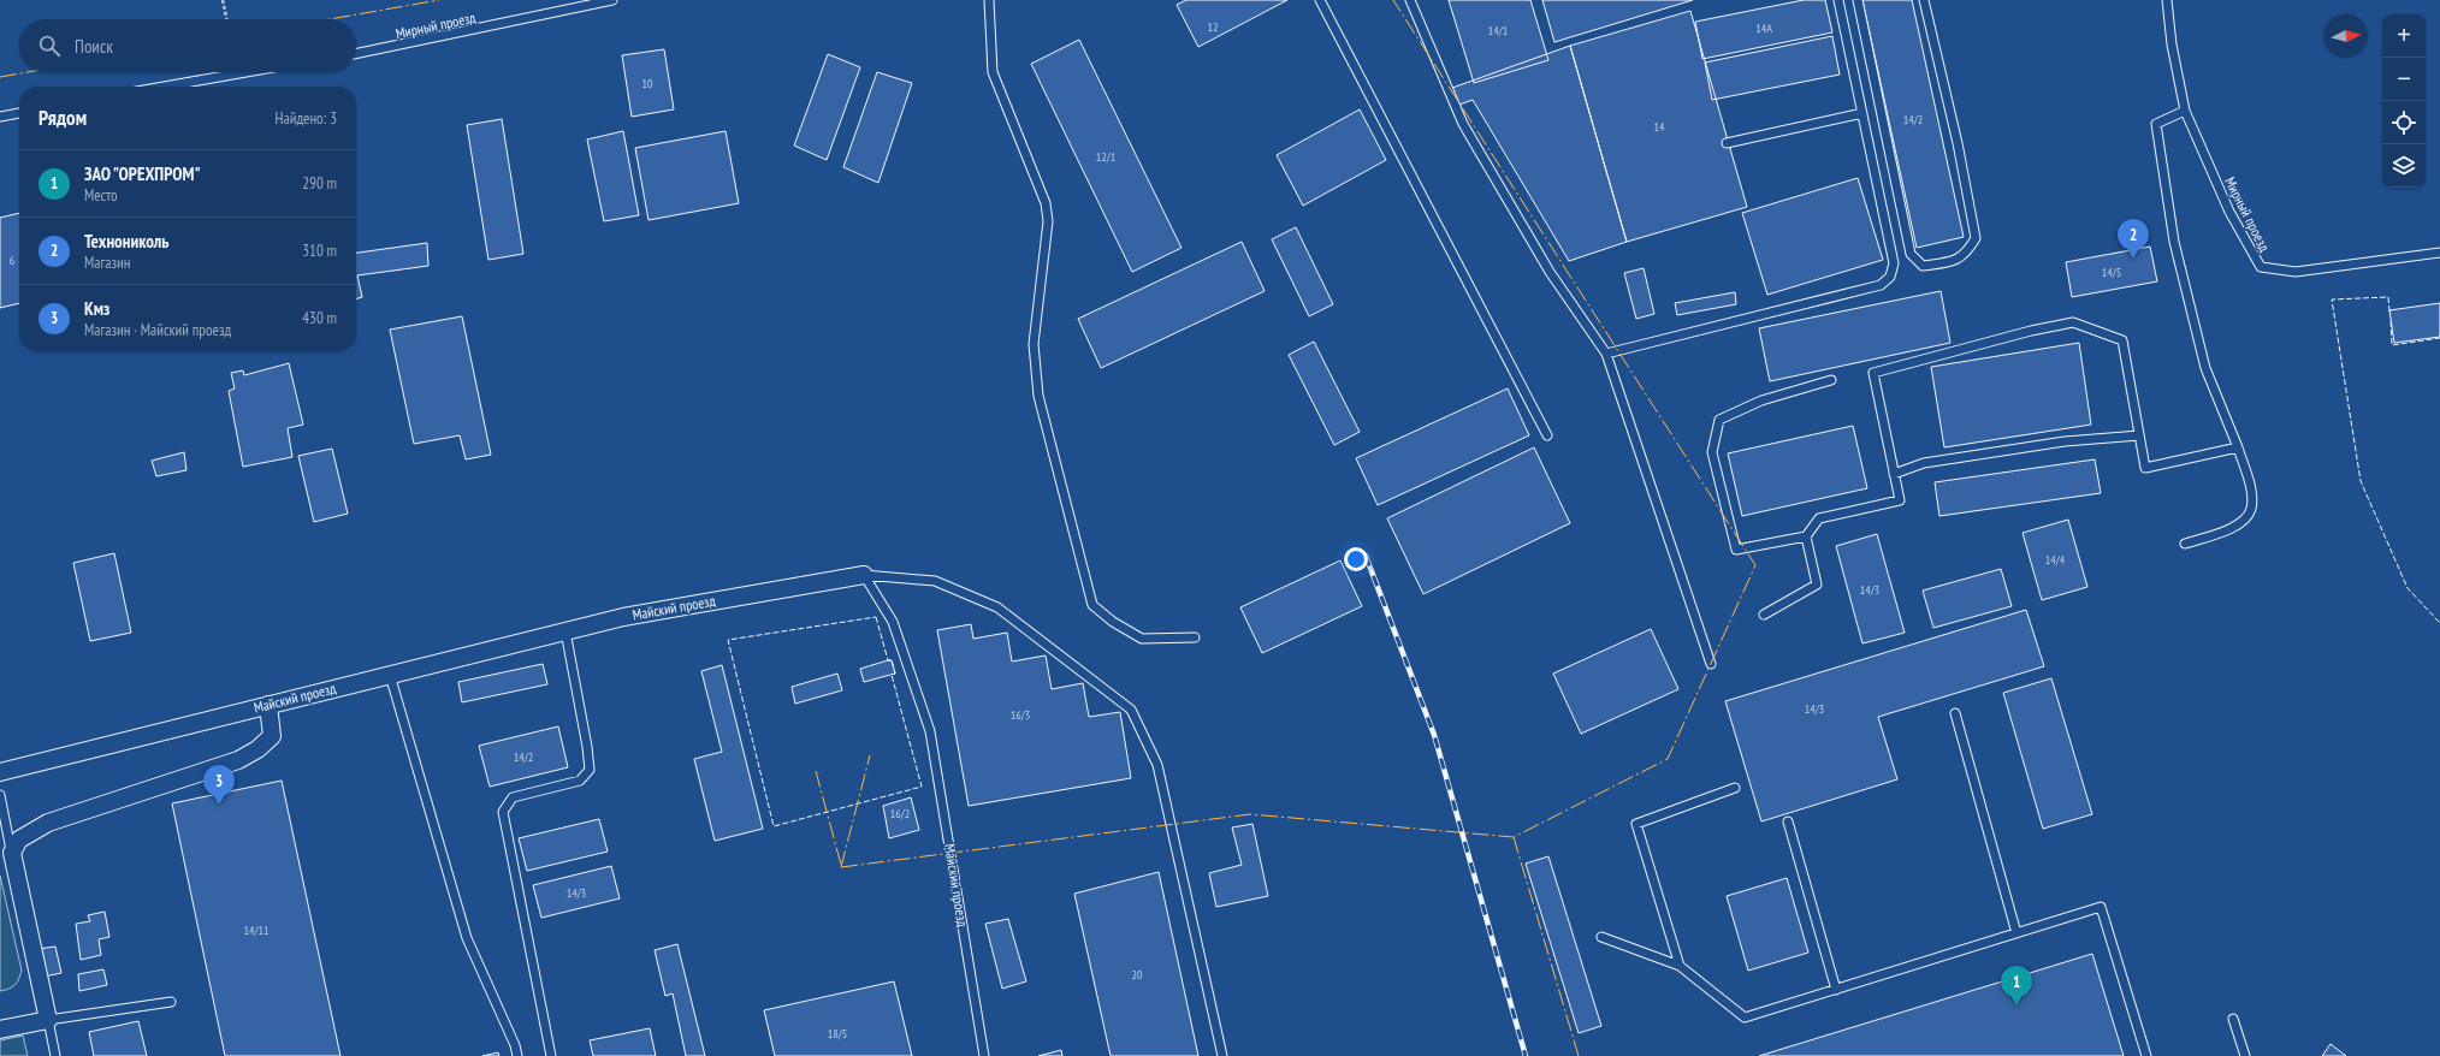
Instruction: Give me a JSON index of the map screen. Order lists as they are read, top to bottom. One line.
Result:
{"streets":{"street":["Майский проезд"],"lane":["Мирный проезд"]},"house_numbers":["12","14А","14/1","10","14/2","14","12/1","6","14/5","14/4","14/3","14/3","16/3","14/2","16/2","14/3","14/11","20","18/5"],"north":"right","page":{"map_buttons":["+","−"],"search":"Поиск","heading":["Рядом","Найдено: 3"],"list":[{"mark":"1","name":"ЗАО \"ОРЕХПРОМ\"","note":"Место","value":"290 m"},{"mark":"2","name":"Технониколь","note":"Магазин","value":"310 m"},{"mark":"3","name":"Кмз","note":"Магазин · Майский проезд","value":"430 m"}],"pins":["2","3","1"]}}
